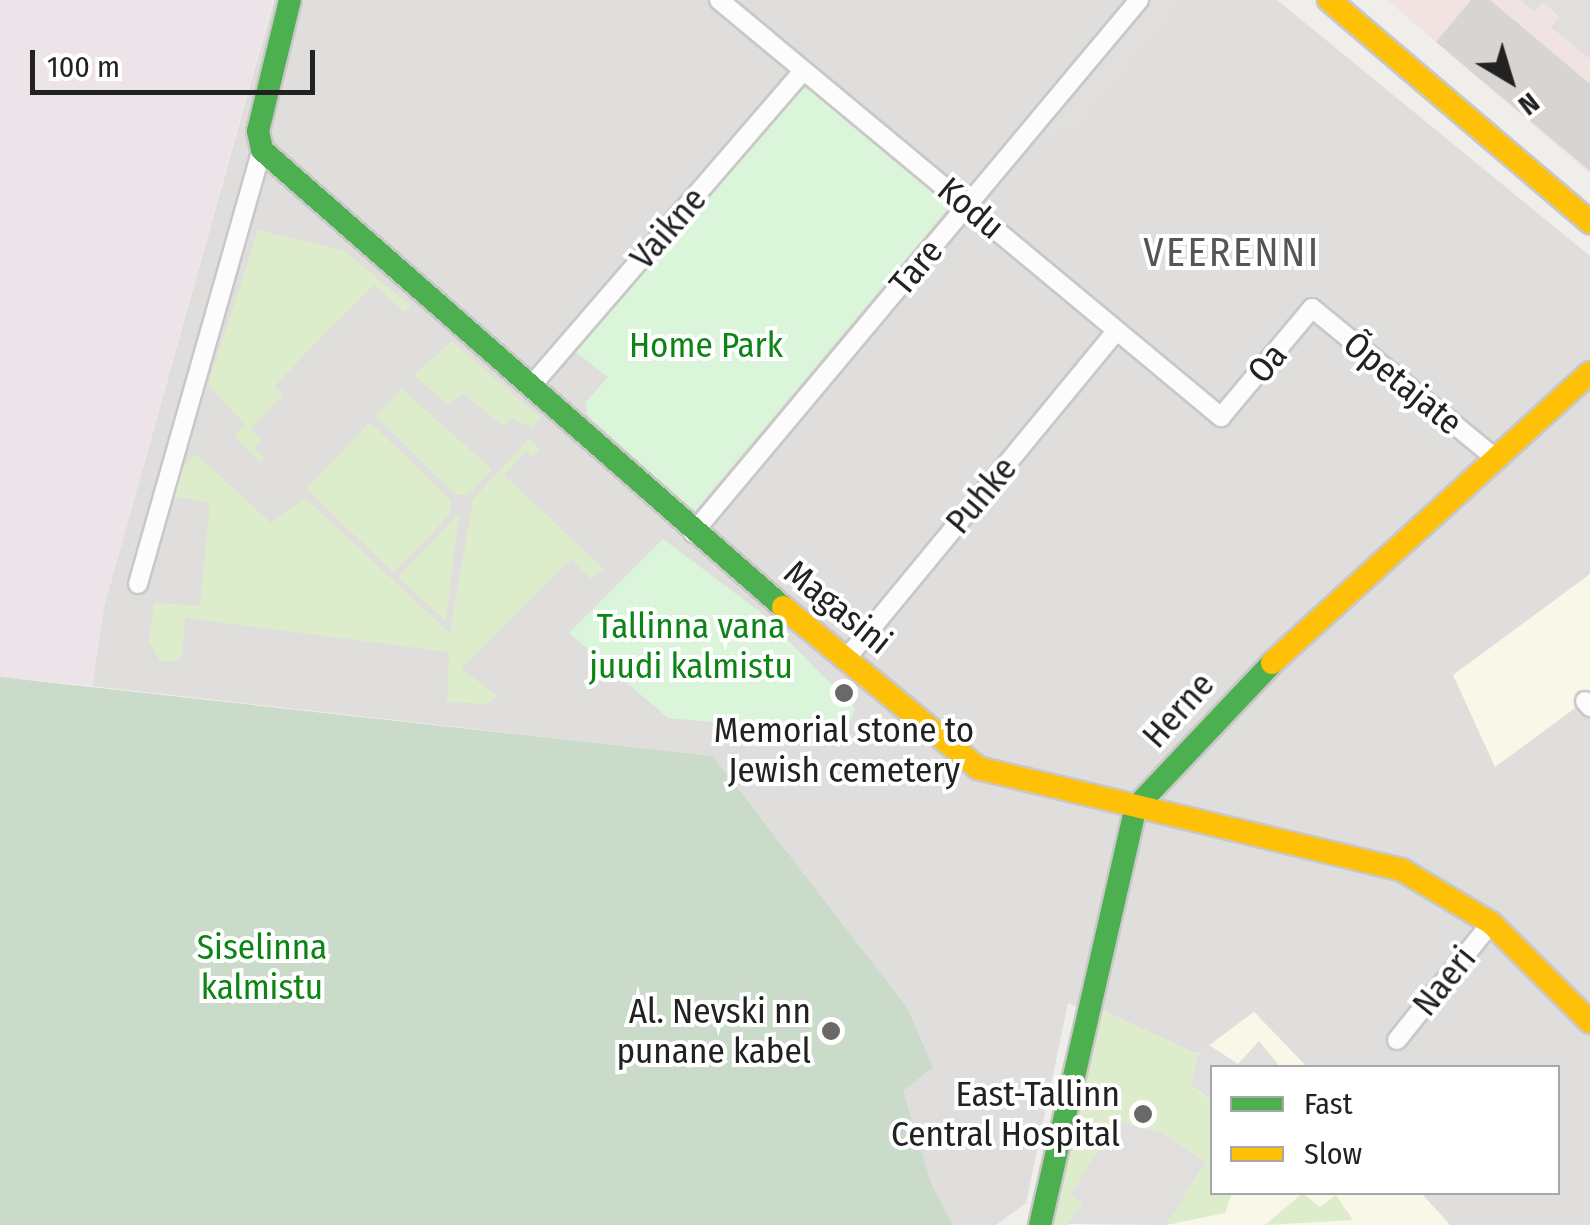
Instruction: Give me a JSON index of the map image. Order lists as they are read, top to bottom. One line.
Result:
{"streets":{"street":["Kodu","Vaikne","Tare","Oa","Õpetajate","Puhke","Magasini","Herne","Naeri"]},"crossings":[["Kodu","Vaikne"],["Kodu","Tare"],["Kodu","Oa"],["Kodu","Puhke"],["Vaikne","Magasini"],["Tare","Magasini"],["Oa","Õpetajate"],["Õpetajate","Herne"],["Puhke","Magasini"],["Magasini","Herne"],["Magasini","Naeri"]],"districts":["VEERENNI"],"parks":["Home Park","Tallinna vana juudi kalmistu","Siselinna kalmistu"],"places":["Memorial stone to Jewish cemetery","Al. Nevski nn punane kabel","East-Tallinn Central Hospital"],"legend":["Fast","Slow"],"scale_bar":"100 m","north":"bottom right"}
